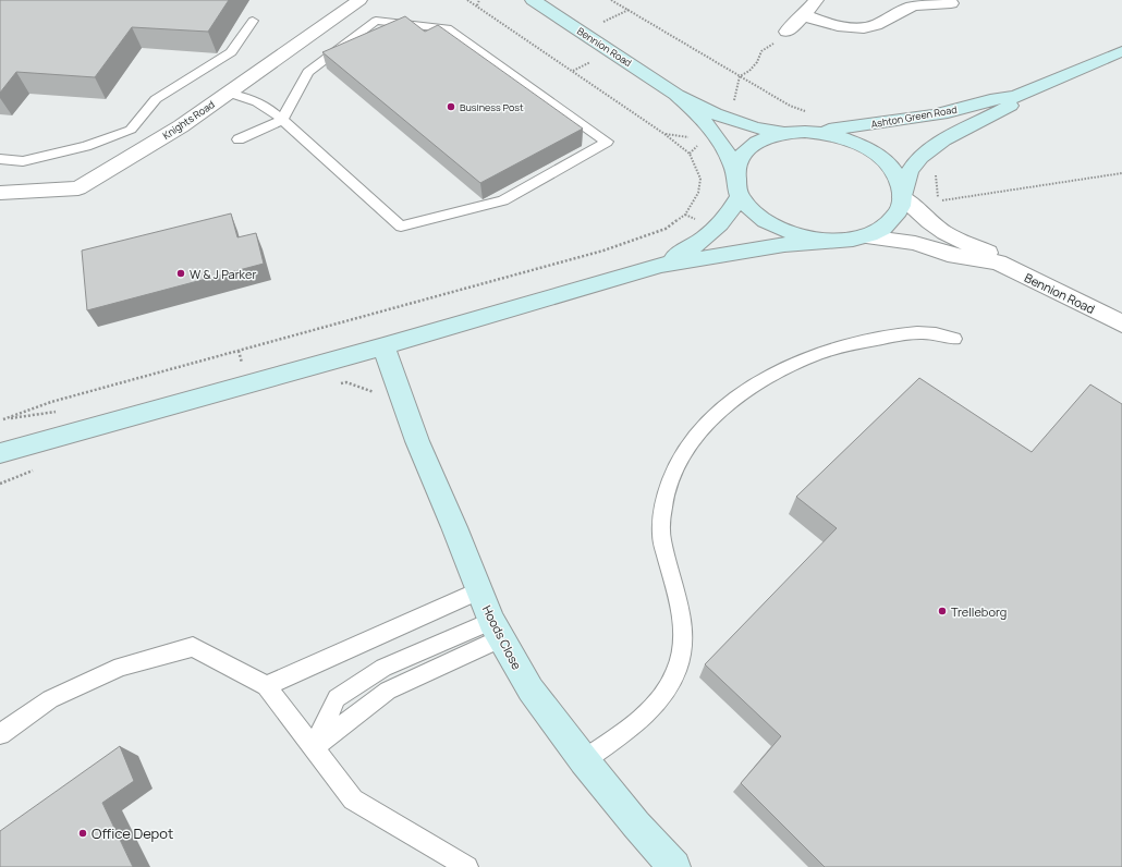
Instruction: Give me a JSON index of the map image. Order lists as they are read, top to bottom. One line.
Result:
{"streets":{"street":["Bennion Road","Ashton Green Road","Knights Road","Hoods Close"]},"crossings":[["Bennion Road","Ashton Green Road"]],"places":["Business Post","W & J Parker","Trelleborg","Office Depot"]}
